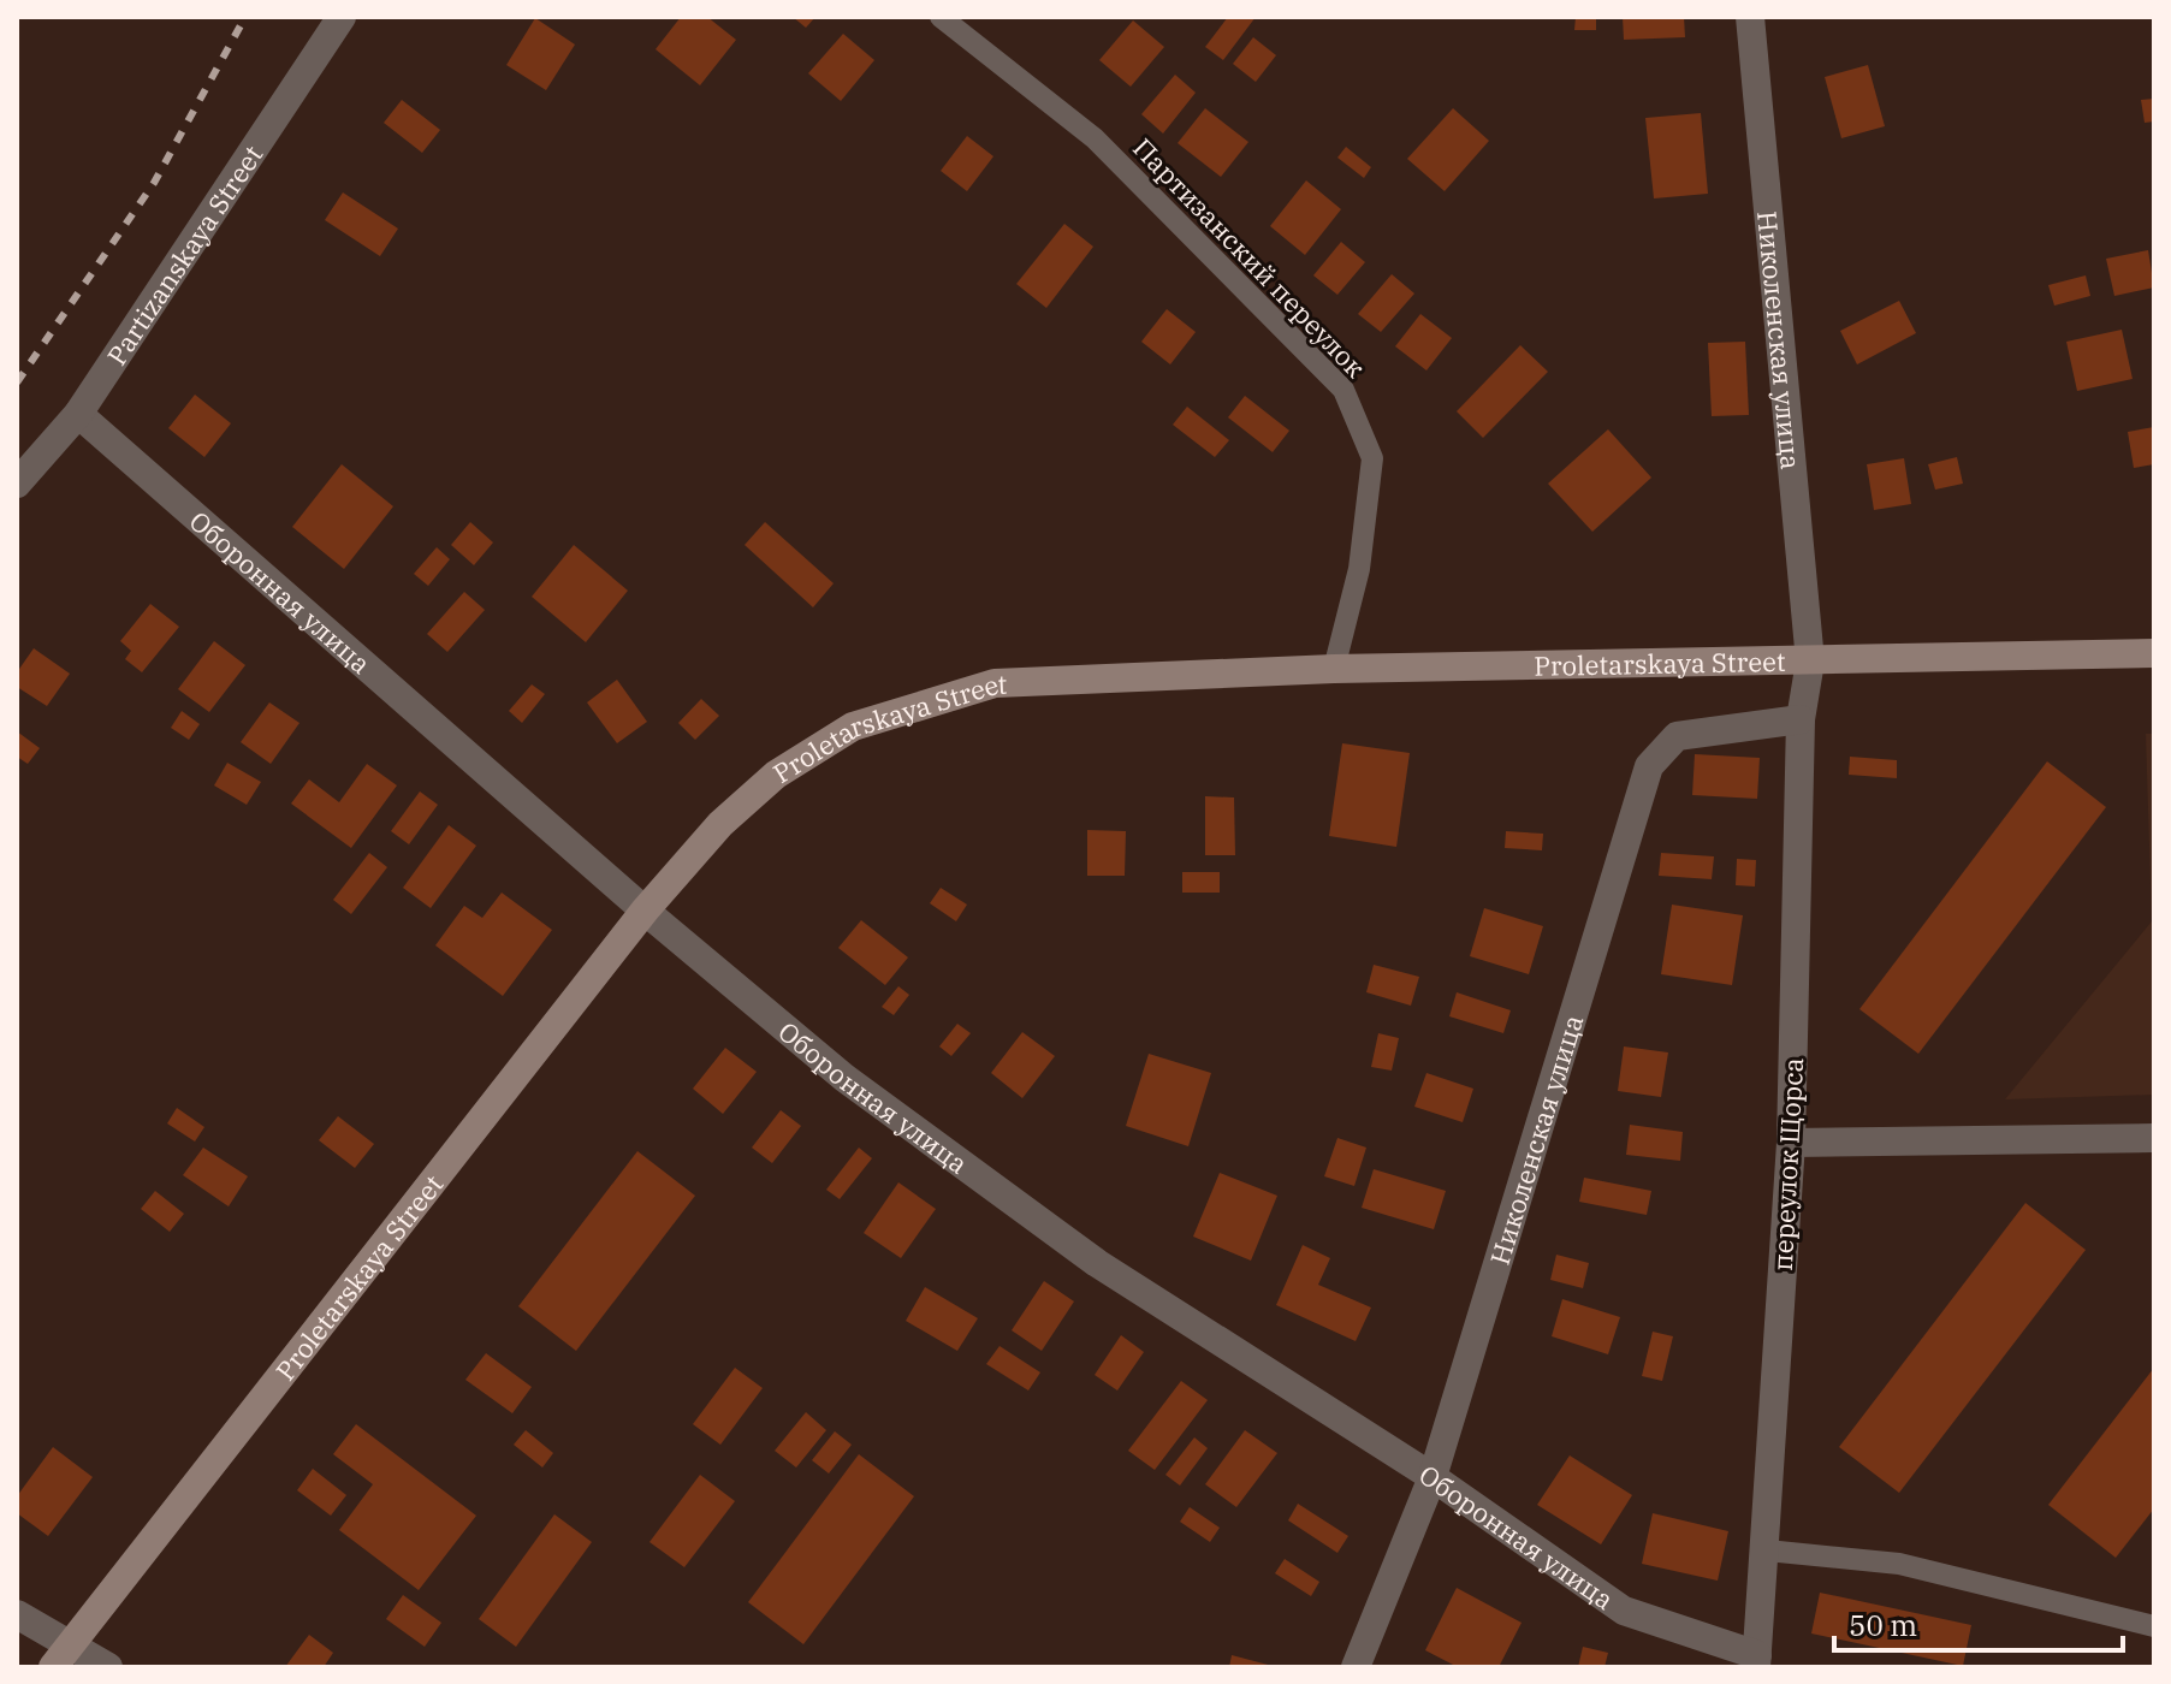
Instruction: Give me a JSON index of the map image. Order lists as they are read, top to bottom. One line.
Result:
{"streets":{"street":["Partizanskaya Street","Николенская улица","Оборонная улица","Proletarskaya Street","переулок Щорса"],"lane":["Партизанский переулок"]},"crossings":[["Partizanskaya Street","Оборонная улица"],["Партизанский переулок","Proletarskaya Street"],["Николенская улица","Оборонная улица"],["Николенская улица","Proletarskaya Street"],["Николенская улица","переулок Щорса"],["Оборонная улица","Proletarskaya Street"],["Оборонная улица","переулок Щорса"],["Proletarskaya Street","переулок Щорса"]],"scale_bar":"50 m"}
